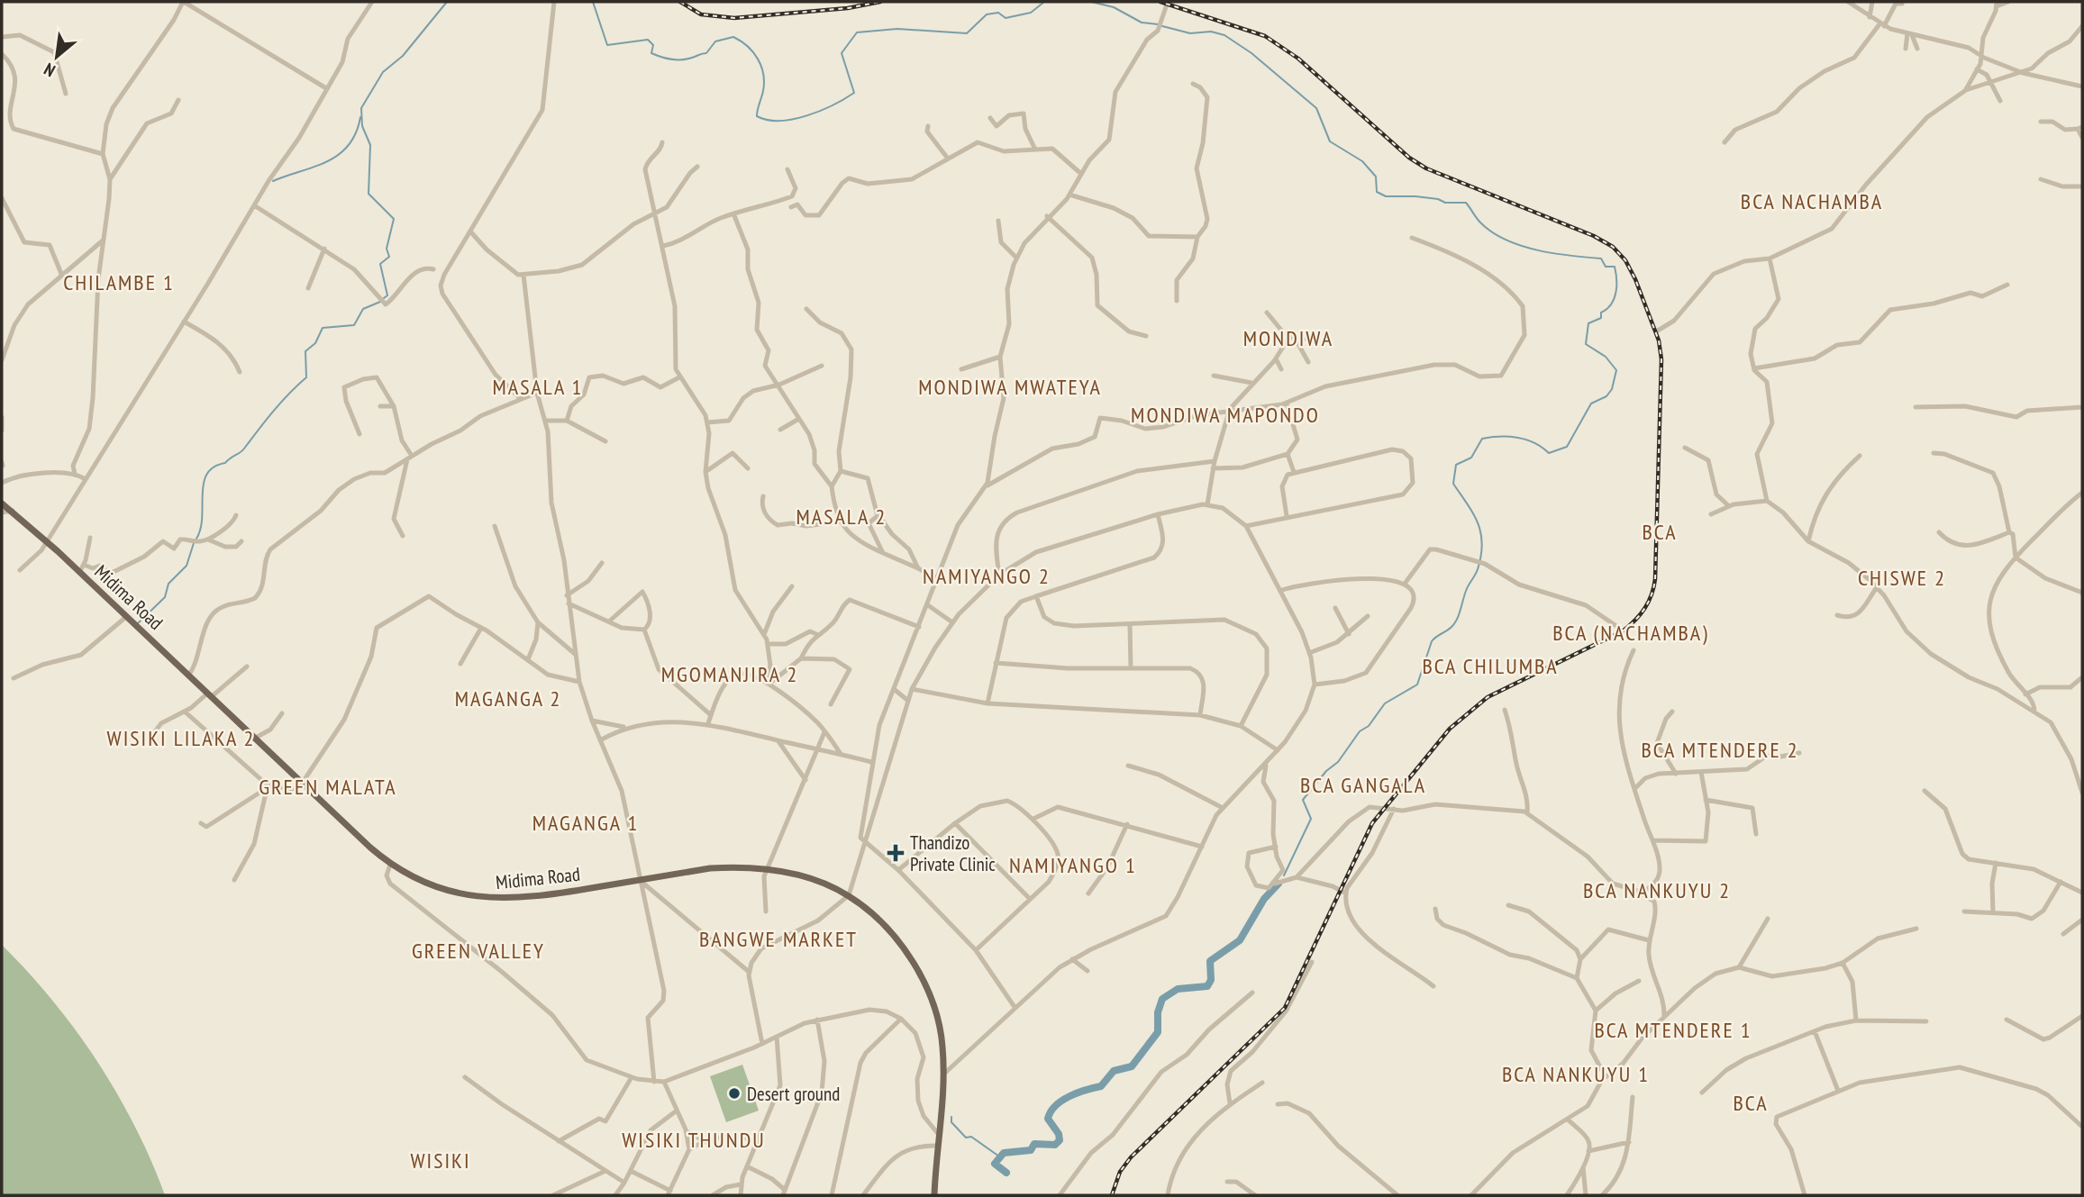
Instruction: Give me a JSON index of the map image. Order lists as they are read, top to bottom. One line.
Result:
{"streets":{"main road":["Midima Road"]},"districts":["BCA NACHAMBA","CHILAMBE 1","MONDIWA","MASALA 1","MONDIWA MWATEYA","MONDIWA MAPONDO","MASALA 2","BCA","NAMIYANGO 2","CHISWE 2","BCA (NACHAMBA)","BCA CHILUMBA","MGOMANJIRA 2","MAGANGA 2","WISIKI LILAKA 2","BCA MTENDERE 2","BCA GANGALA","GREEN MALATA","MAGANGA 1","NAMIYANGO 1","BCA NANKUYU 2","BANGWE MARKET","GREEN VALLEY","BCA MTENDERE 1","BCA NANKUYU 1","BCA","WISIKI THUNDU","WISIKI"],"places":{"health":["Thandizo Private Clinic"],"other":["Desert ground"]},"north":"bottom left"}
